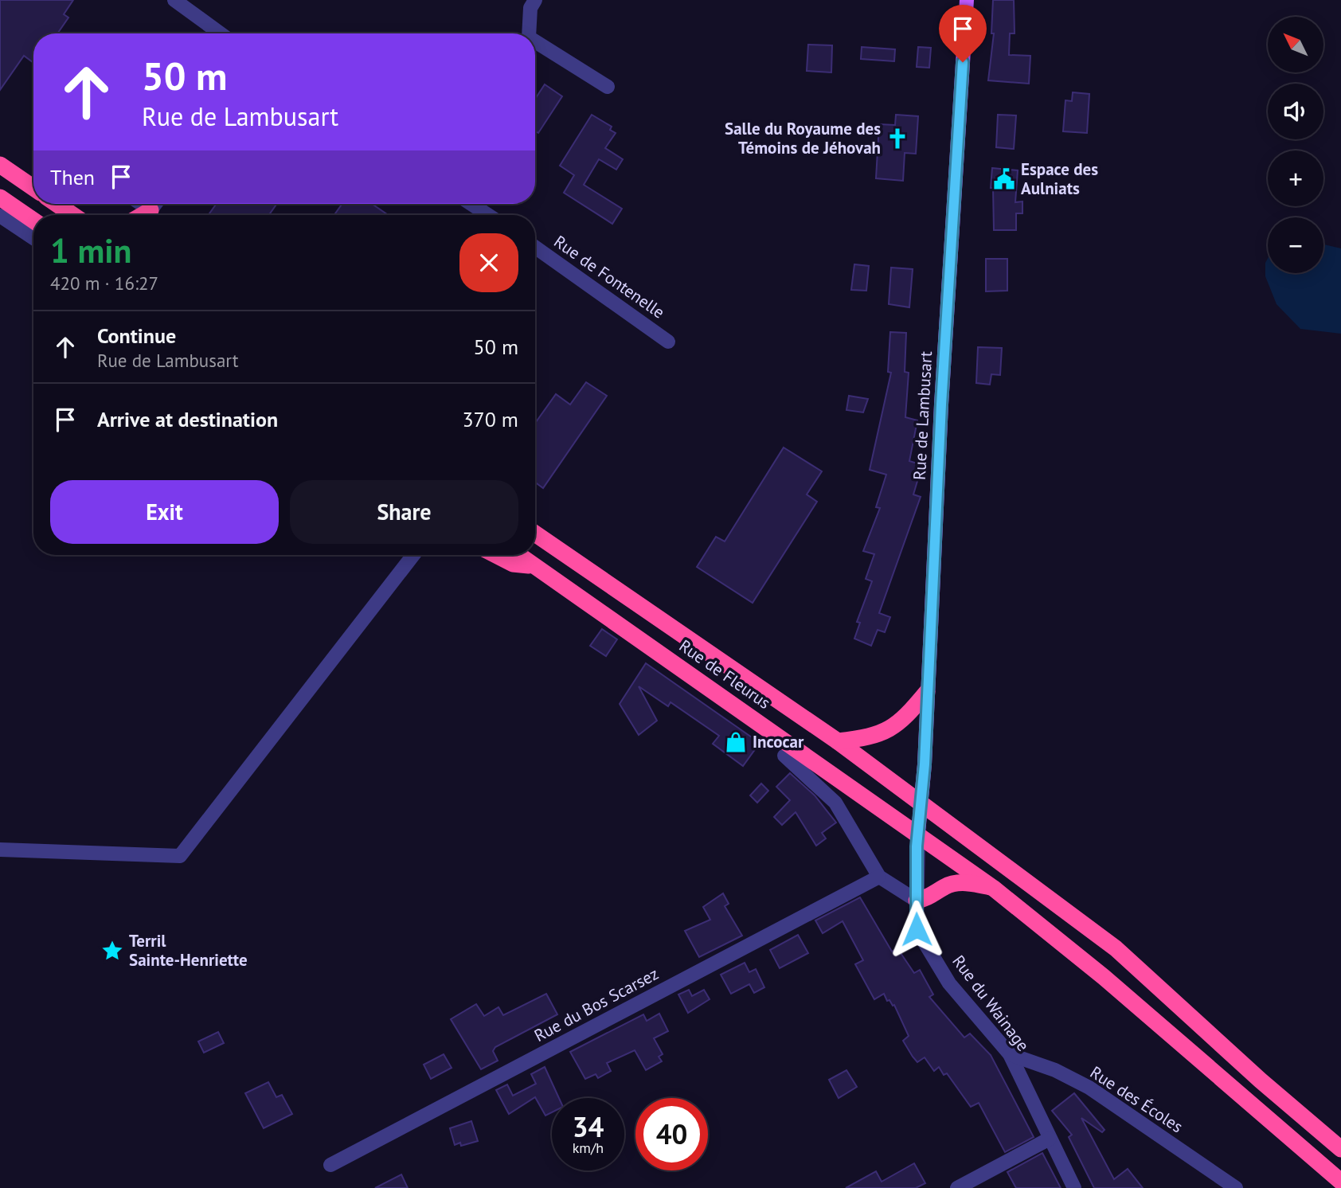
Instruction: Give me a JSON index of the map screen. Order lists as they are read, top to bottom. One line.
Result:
{"streets":{"highway":["Rue de Fleurus"],"main road":["Rue de Lambusart"],"street":["Rue de Fontenelle","Rue du Wainage","Rue du Bos Scarsez","Rue des Écoles"]},"crossings":[["Rue de Lambusart","Rue de Fleurus"],["Rue de Lambusart","Rue du Wainage"],["Rue de Fleurus","Rue du Wainage"],["Rue du Wainage","Rue des Écoles"]],"places":{"church":["Salle du Royaume des Témoins de Jéhovah"],"public building":["Espace des Aulniats"],"shop":["Incocar"],"place":["Terril Sainte-Henriette"]},"north":"top left","page":{"map_buttons":["+","−"],"turn":["50 m","Rue de Lambusart"],"then":"Then","heading":["1 min","420 m · 16:27"],"list":[{"name":"Continue","note":"Rue de Lambusart","value":"50 m"},{"name":"Arrive at destination","value":"370 m"}],"buttons":["Exit","Share"],"speed":"34 km/h","limit":"40"}}
